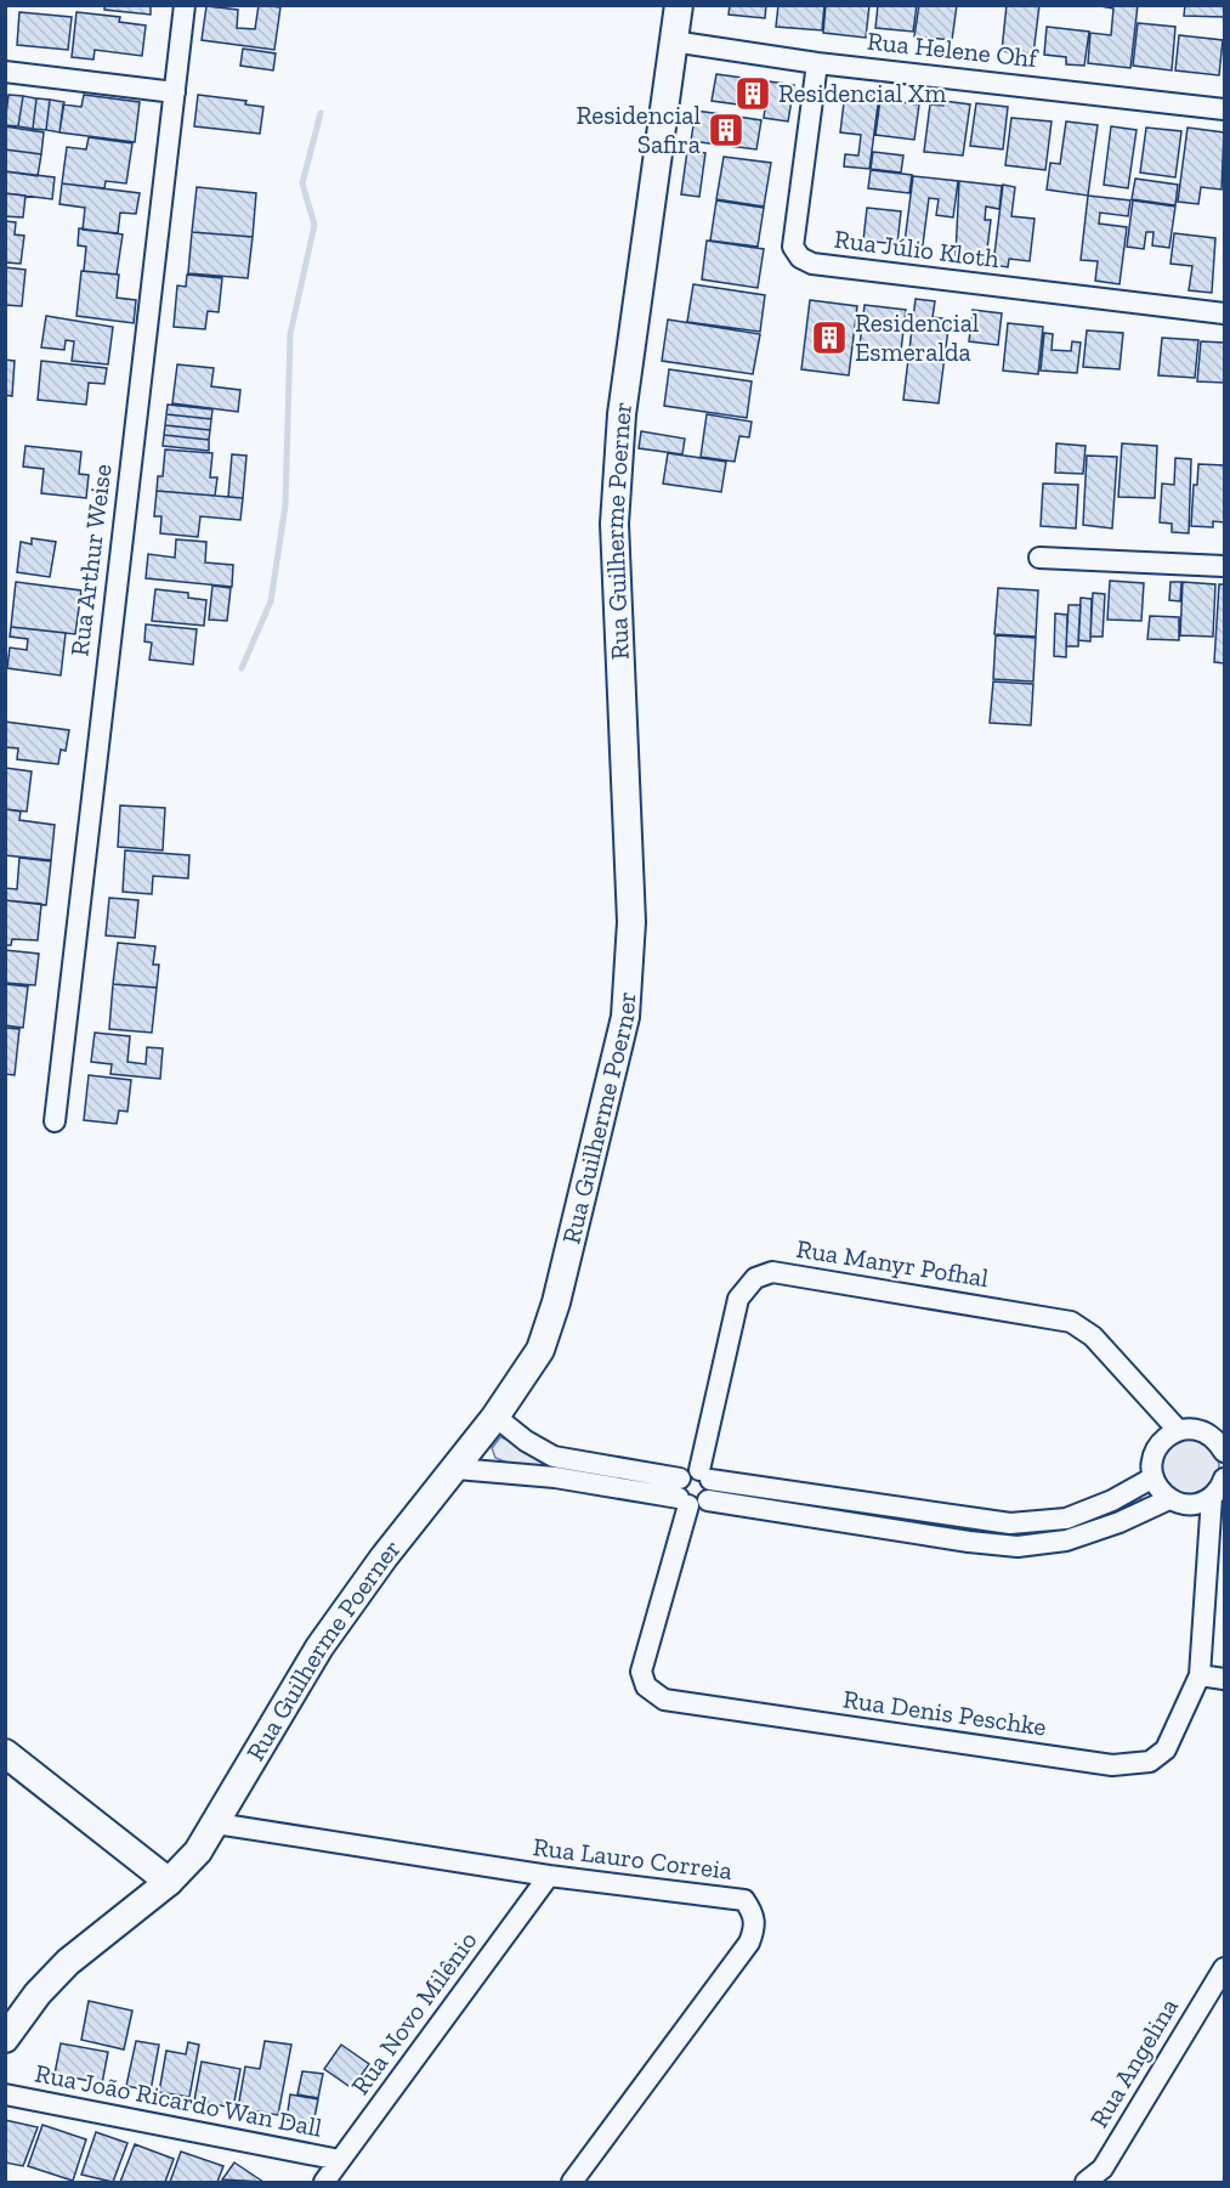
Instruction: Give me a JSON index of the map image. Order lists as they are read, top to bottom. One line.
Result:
{"streets":{"street":["Rua Helene Ohf","Rua Júlio Kloth","Rua Guilherme Poerner","Rua Arthur Weise","Rua Manyr Pofhal","Rua Denis Peschke","Rua Lauro Correia","Rua Novo Milênio","Rua Angelina","Rua João Ricardo Wan Dall"]},"crossings":[["Rua Helene Ohf","Rua Júlio Kloth"],["Rua Helene Ohf","Rua Guilherme Poerner"],["Rua Guilherme Poerner","Rua Lauro Correia"],["Rua Manyr Pofhal","Rua Denis Peschke"],["Rua Lauro Correia","Rua Novo Milênio"],["Rua Novo Milênio","Rua João Ricardo Wan Dall"]],"places":{"building":["Residencial Xm","Residencial Safira","Residencial Esmeralda"]}}
